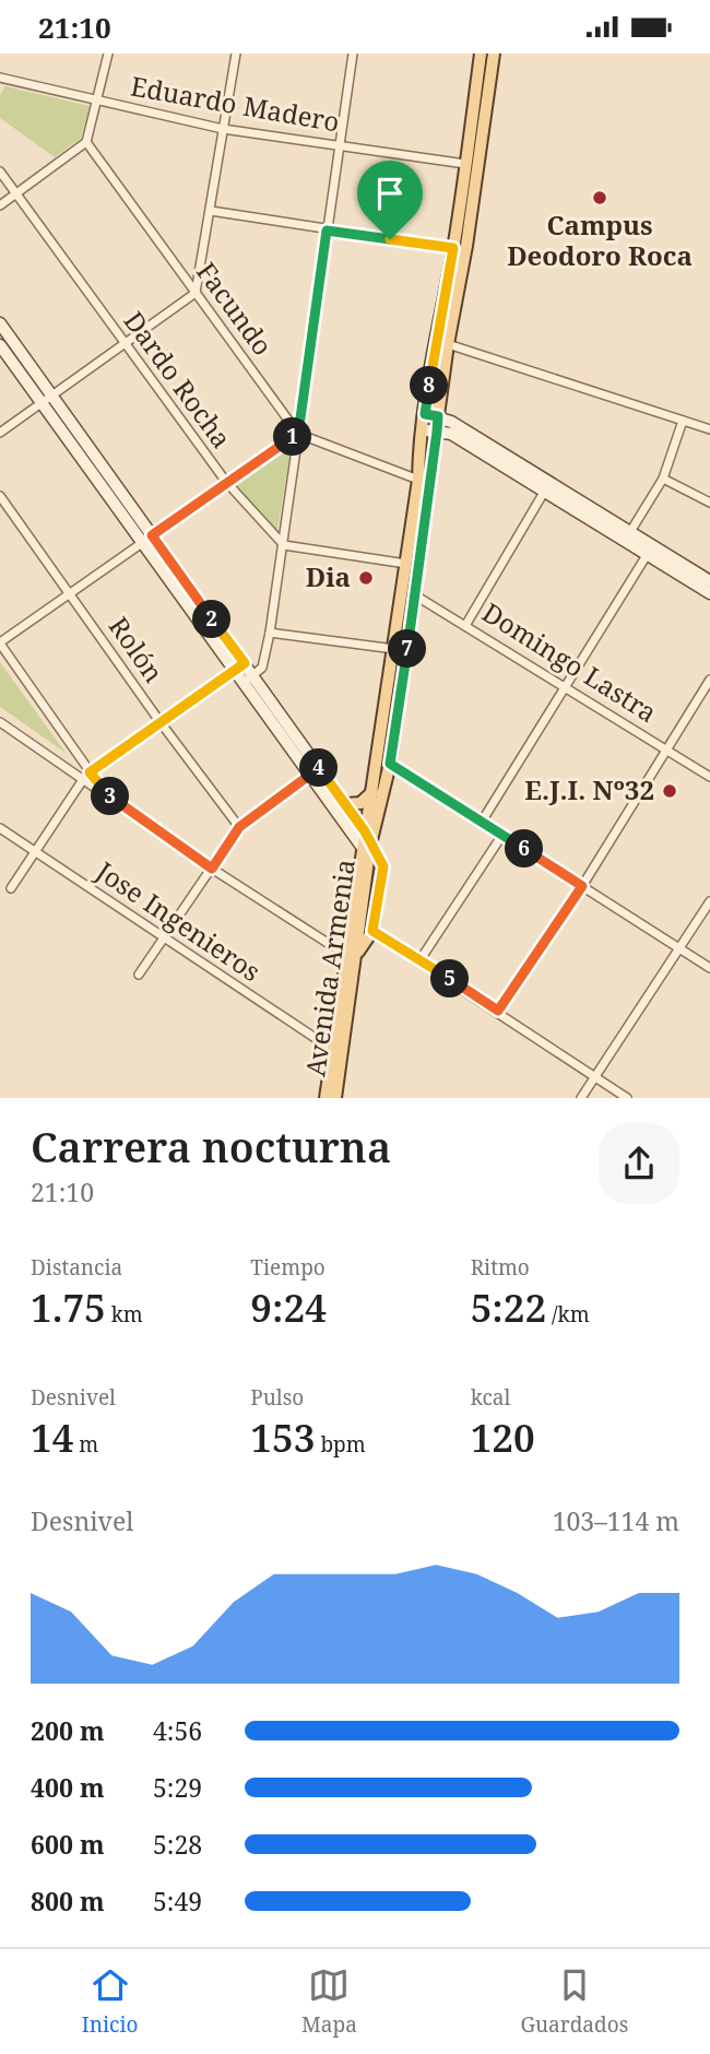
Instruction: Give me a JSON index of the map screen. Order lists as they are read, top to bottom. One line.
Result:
{"streets":{"main road":["Avenida Armenia"],"street":["Eduardo Madero","Facundo","Dardo Rocha","Rolón","Domingo Lastra","Jose Ingenieros"]},"crossings":[["Jose Ingenieros","Avenida Armenia"]],"places":["Campus Deodoro Roca","Dia","E.J.I. Nº32"],"page":{"status":"21:10","pins":["8","1","2","7","4","3","6","5"],"heading":["Carrera nocturna","21:10"],"stats":[["Distancia","1.75 km"],["Tiempo","9:24"],["Ritmo","5:22 /km"],["Desnivel","14 m"],["Pulso","153 bpm"],["kcal","120"]],"chart":["Desnivel","103–114 m"],"list":[{"name":"200 m","note":"4:56"},{"name":"400 m","note":"5:29"},{"name":"600 m","note":"5:28"},{"name":"800 m","note":"5:49"}],"tabs":["Inicio","Mapa","Guardados"]}}
